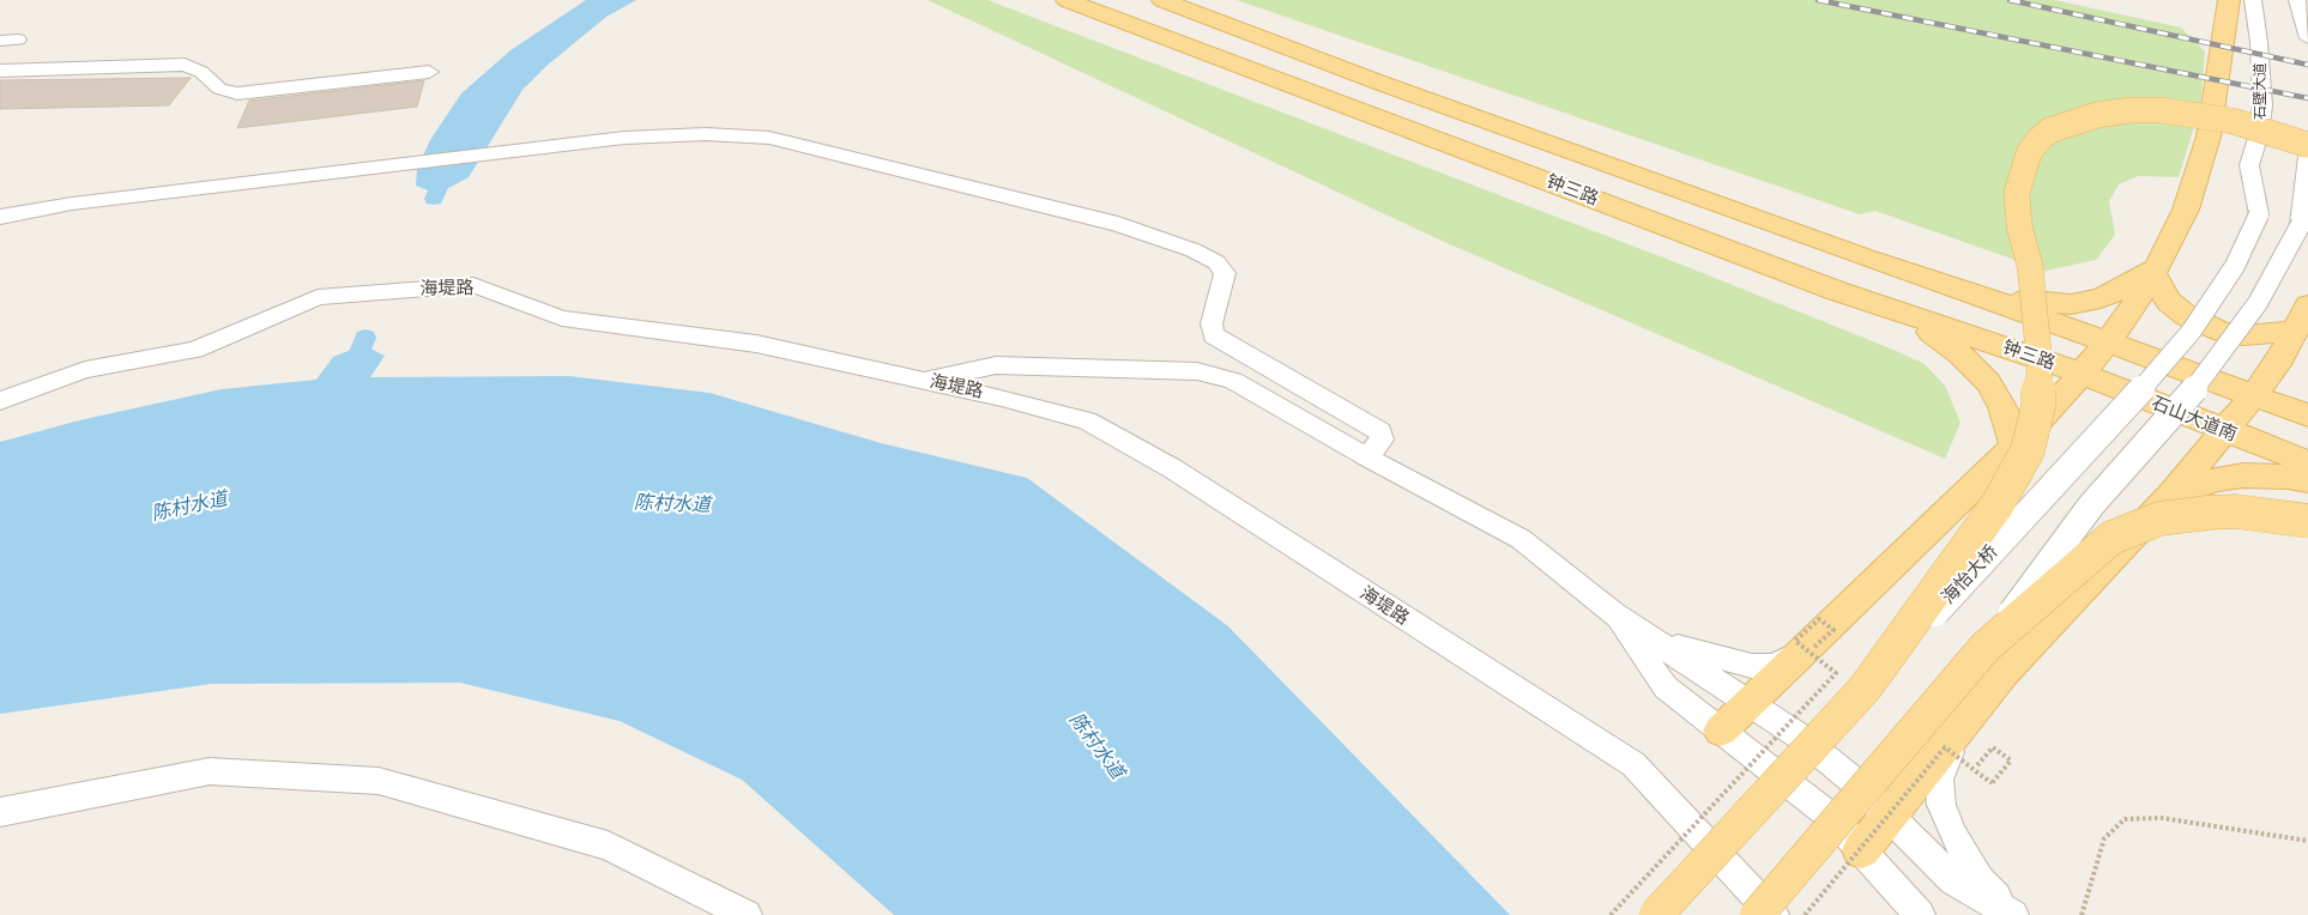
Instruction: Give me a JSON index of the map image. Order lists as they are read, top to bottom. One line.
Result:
{"streets":{"main road":["钟三路","石山大道南","海怡大桥"],"street":["石壁大道","海堤路"]},"crossings":[["石壁大道","海怡大桥"],["钟三路","石山大道南"]],"water":["陈村水道"]}
